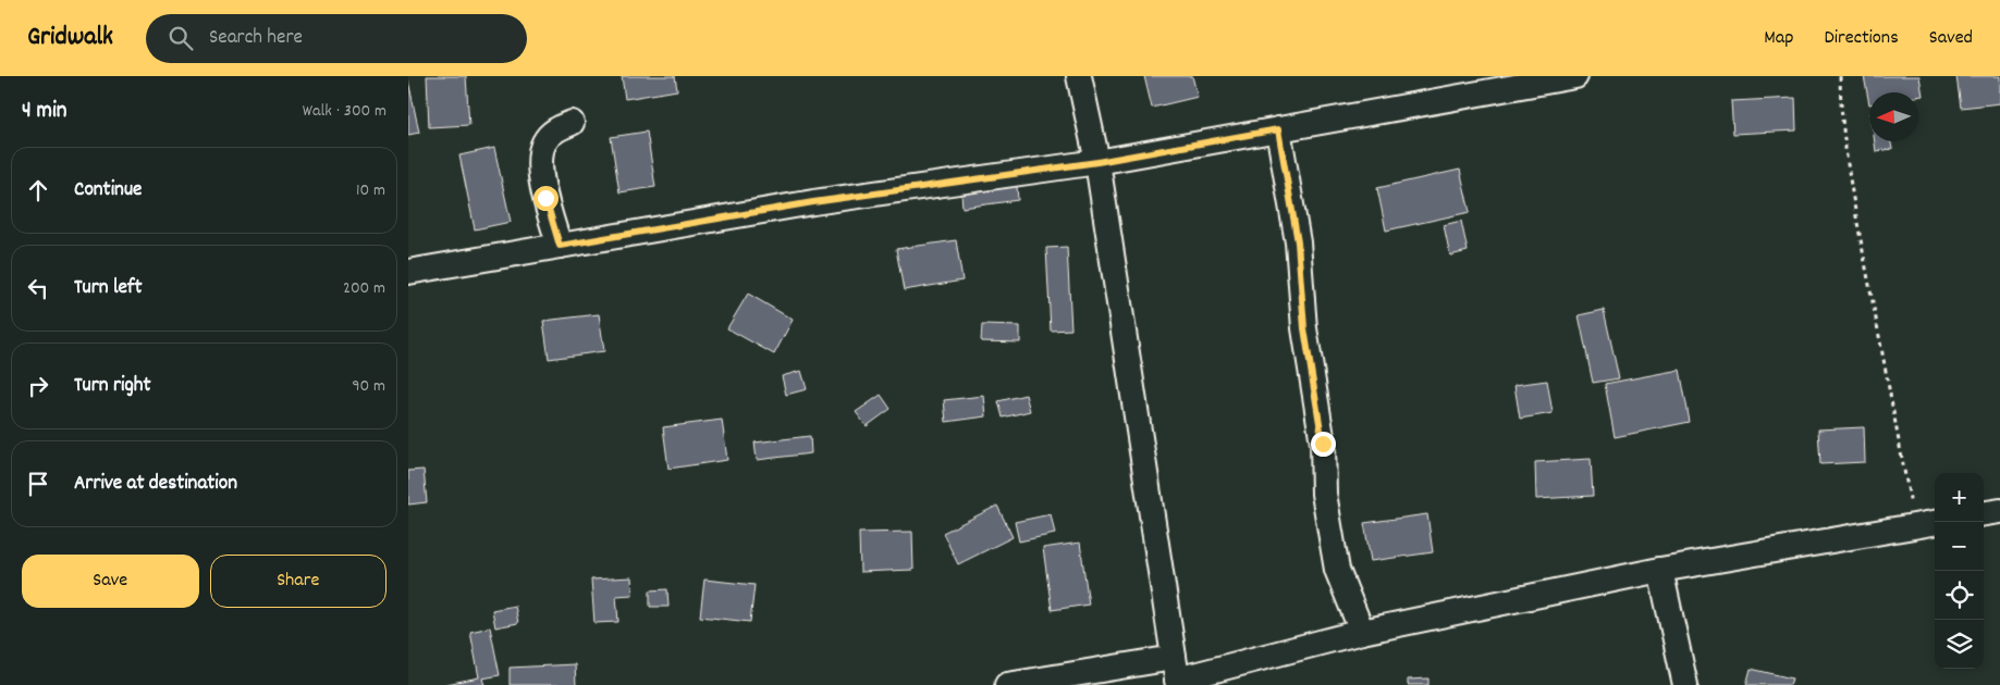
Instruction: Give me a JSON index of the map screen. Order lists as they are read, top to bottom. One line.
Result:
{"north":"left","page":{"header":"Gridwalk","search":"Search here","nav":["Map","Directions","Saved"],"heading":["4 min","Walk · 300 m"],"list":[["Continue","10 m"],["Turn left","200 m"],["Turn right","90 m"],"Arrive at destination"],"map_buttons":["+","−"],"buttons":["Save","Share"]}}
